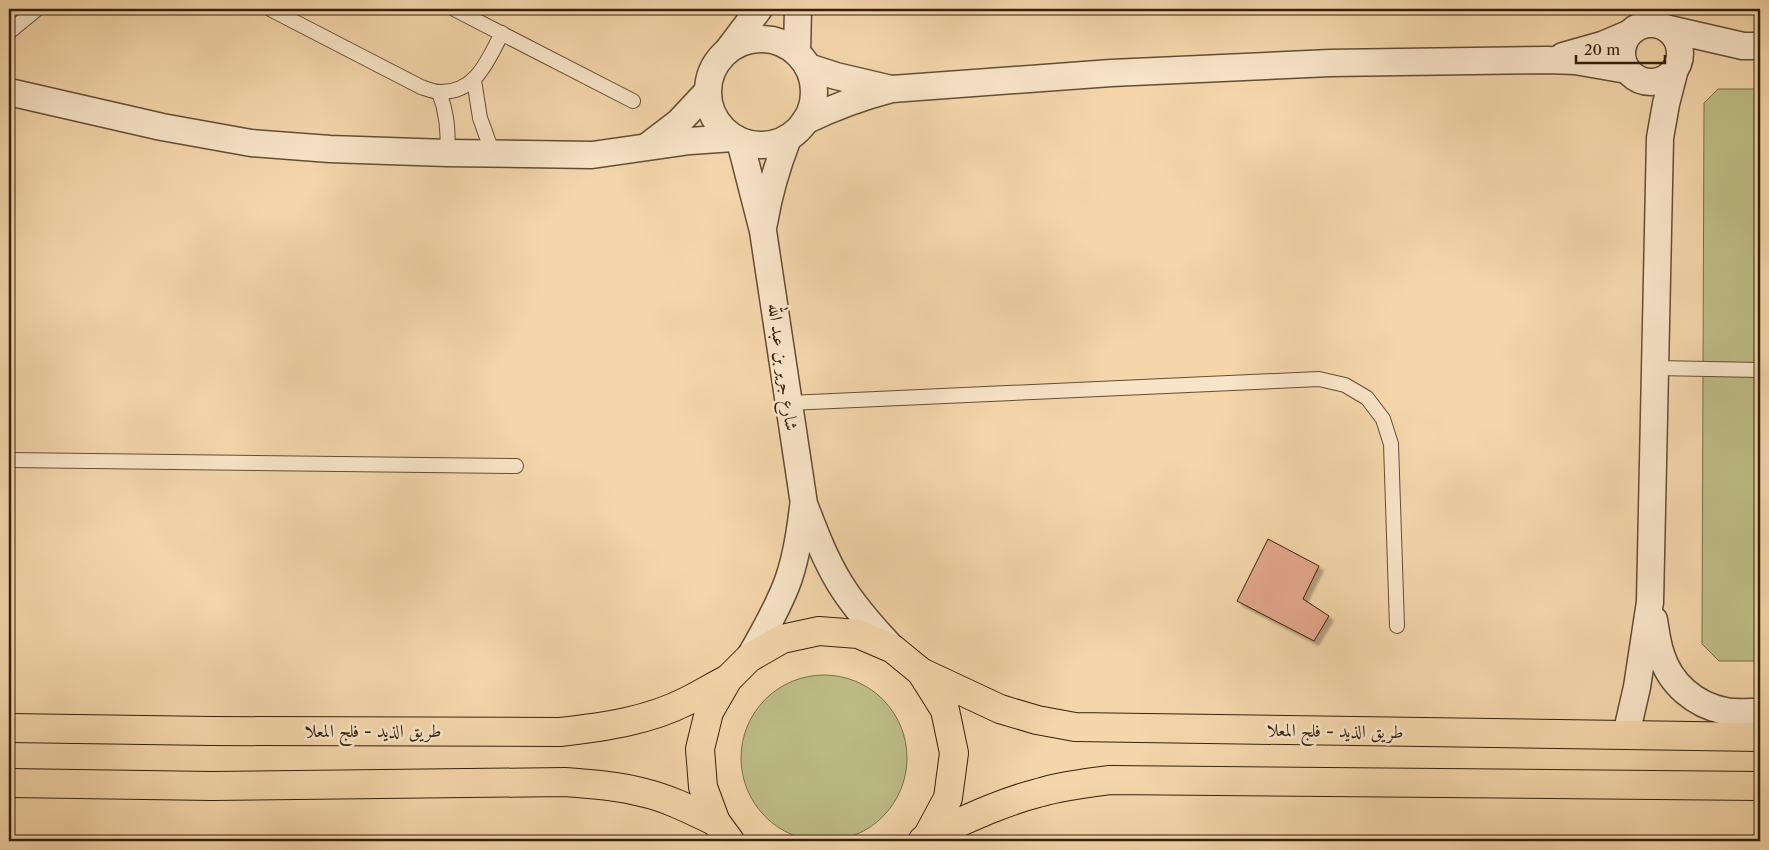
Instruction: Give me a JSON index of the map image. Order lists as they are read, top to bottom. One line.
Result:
{"streets":{"highway":["طريق الذيد - فلج المعلا"],"street":["شارع جرير بن عبد الله"]},"scale_bar":"20 m"}
